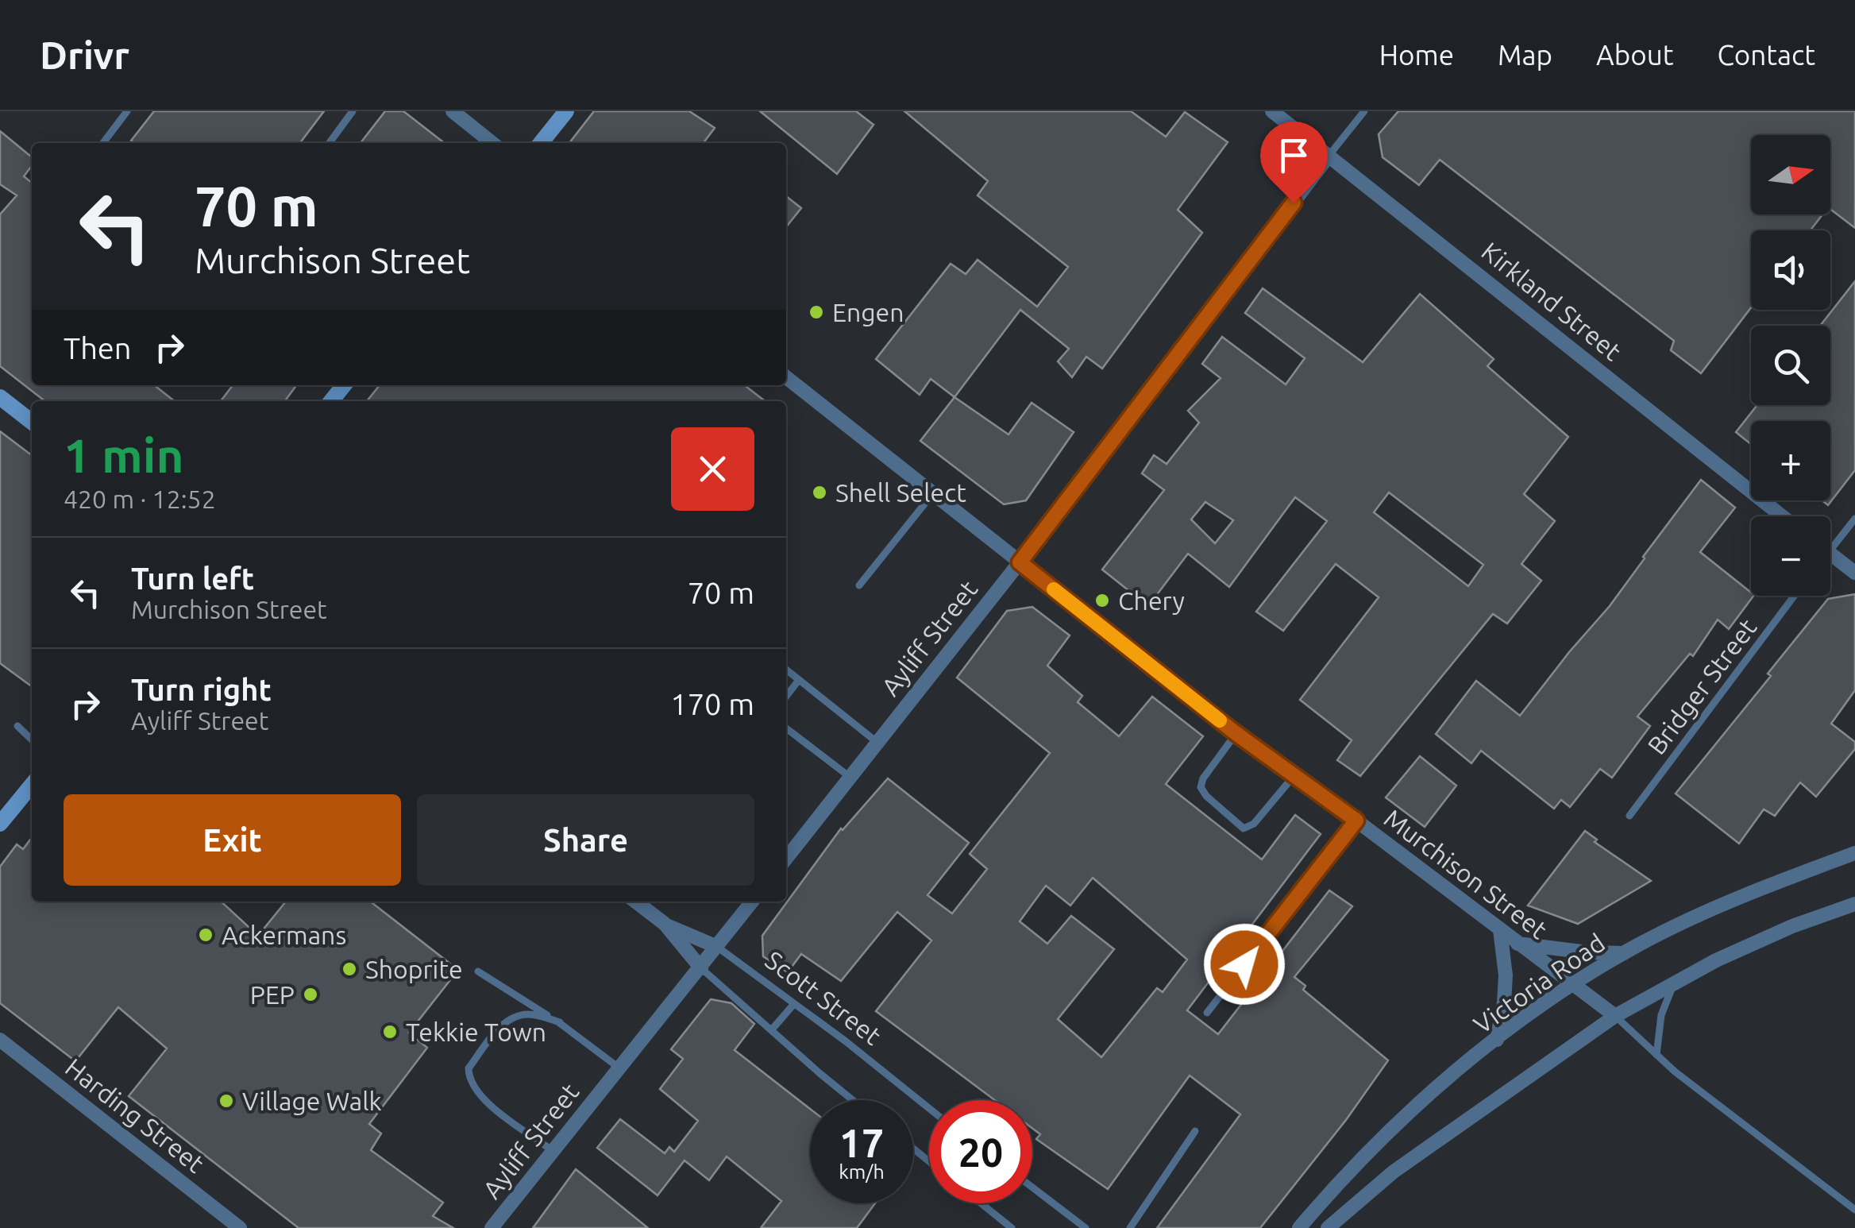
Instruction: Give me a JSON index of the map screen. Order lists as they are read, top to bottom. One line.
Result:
{"streets":{"street":["Kirkland Street","Ayliff Street","Murchison Street","Victoria Road","Scott Street","Harding Street"],"lane":["Bridger Street"]},"crossings":[["Kirkland Street","Ayliff Street"],["Ayliff Street","Murchison Street"],["Ayliff Street","Scott Street"],["Murchison Street","Victoria Road"]],"places":["Engen","Shell Select","Chery","Ackermans","Shoprite","PEP","Tekkie Town","Village Walk"],"north":"right","page":{"header":"Drivr","nav":["Home","Map","About","Contact"],"map_buttons":["+","−"],"turn":["70 m","Murchison Street"],"then":"Then","heading":["1 min","420 m · 12:52"],"list":[{"name":"Turn left","note":"Murchison Street","value":"70 m"},{"name":"Turn right","note":"Ayliff Street","value":"170 m"}],"buttons":["Exit","Share"],"speed":"17 km/h","limit":"20"}}
